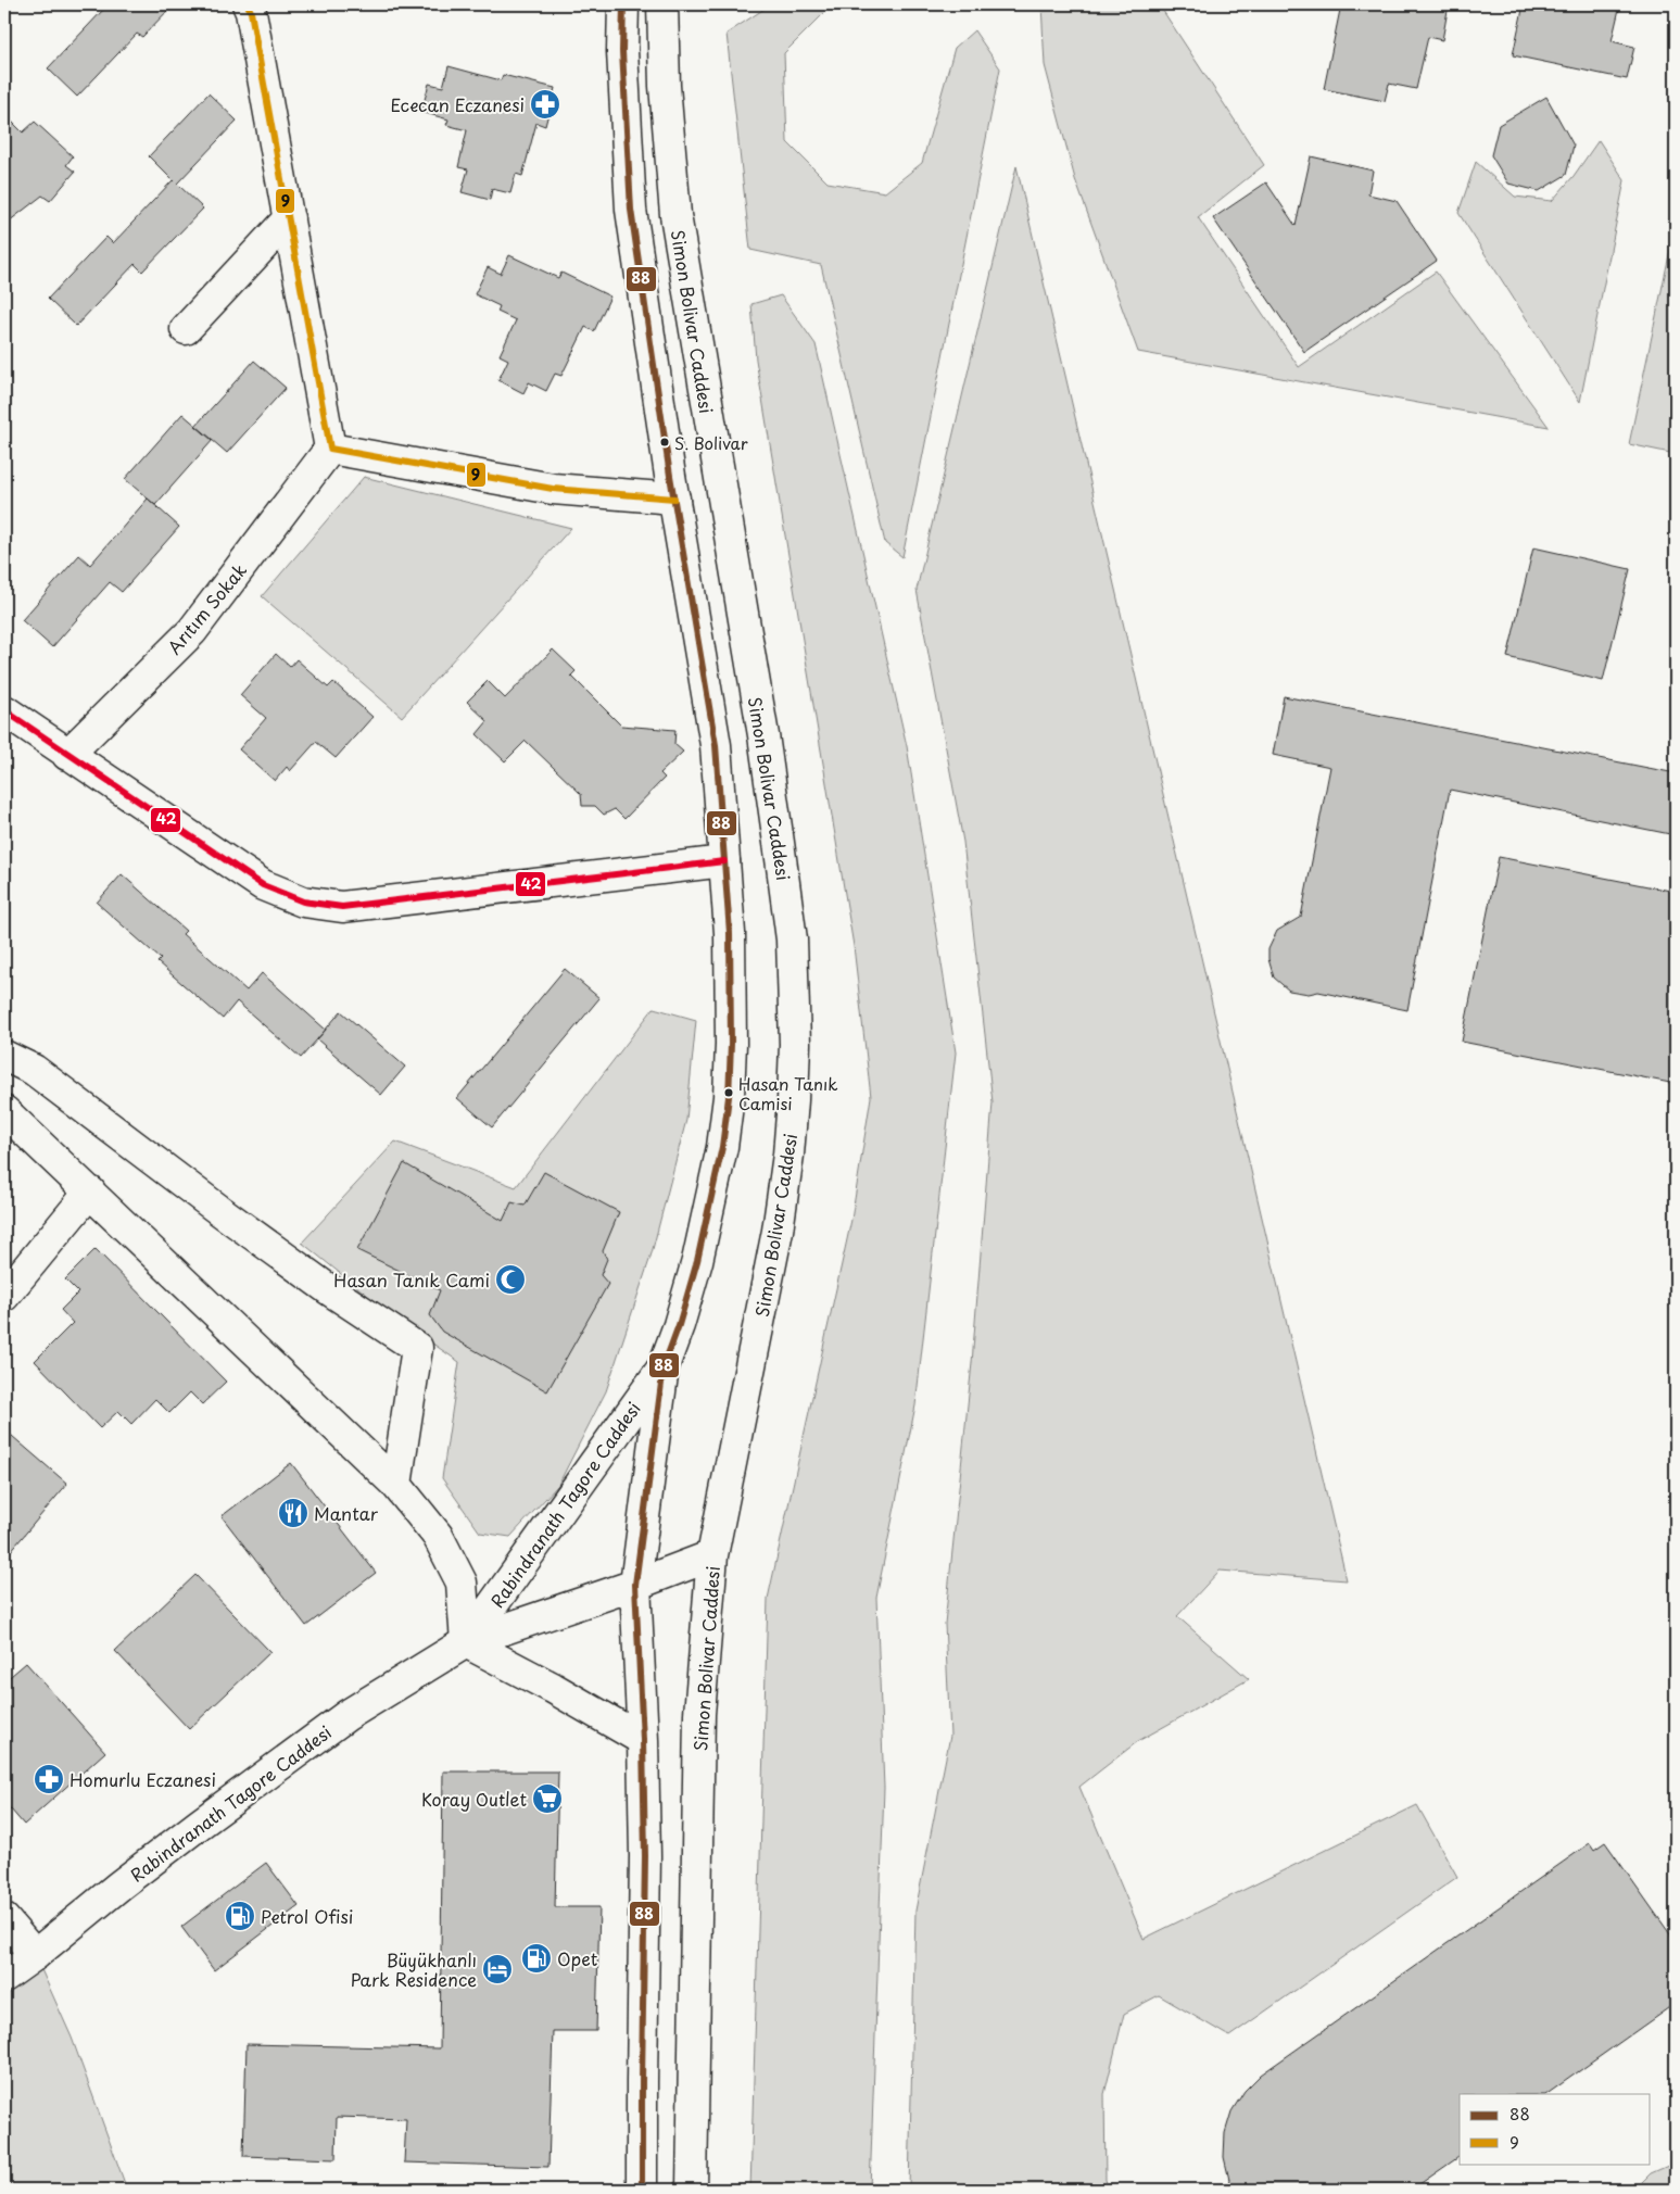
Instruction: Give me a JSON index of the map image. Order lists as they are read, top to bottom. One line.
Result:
{"streets":{"main road":["Simon Bolivar Caddesi","Arıtım Sokak","Rabindranath Tagore Caddesi"]},"crossings":[["Simon Bolivar Caddesi","Rabindranath Tagore Caddesi"]],"places":{"pharmacy":["Ececan Eczanesi","Homurlu Eczanesi"],"other":["S. Bolivar","Hasan Tanık Camisi"],"mosque":["Hasan Tanık Cami"],"restaurant":["Mantar"],"supermarket":["Koray Outlet"],"fuel station":["Petrol Ofisi","Opet"],"hotel":["Büyükhanlı Park Residence"]},"lines":["transit line 88","transit line 9","transit line 42"],"legend":["88","9"]}
